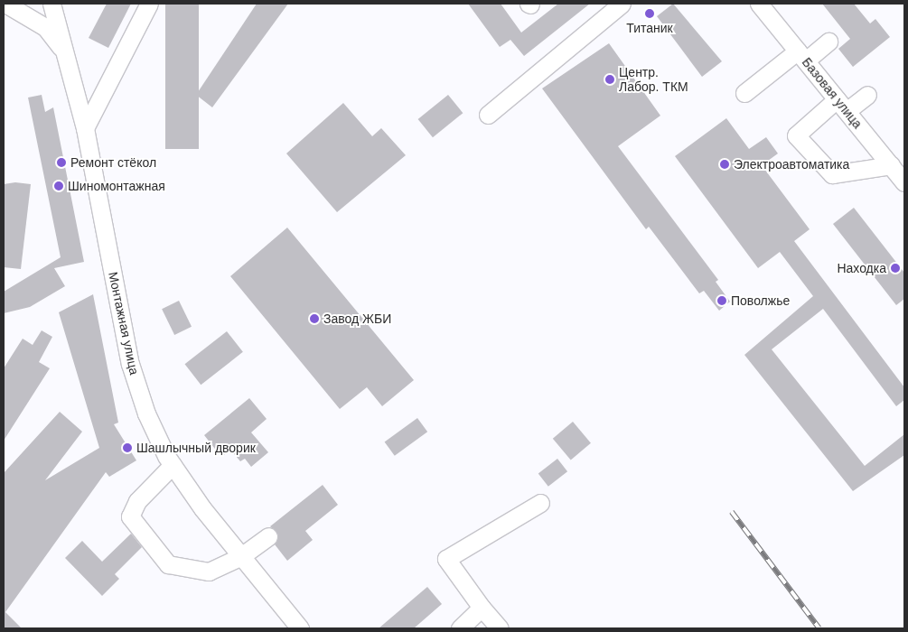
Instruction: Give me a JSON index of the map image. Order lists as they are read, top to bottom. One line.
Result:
{"streets":{"street":["Базовая улица","Монтажная улица"]},"places":["Титаник","Центр. Лабор. ТКМ","Ремонт стёкол","Электроавтоматика","Шиномонтажная","Находка","Поволжье","Завод ЖБИ","Шашлычный дворик"]}
